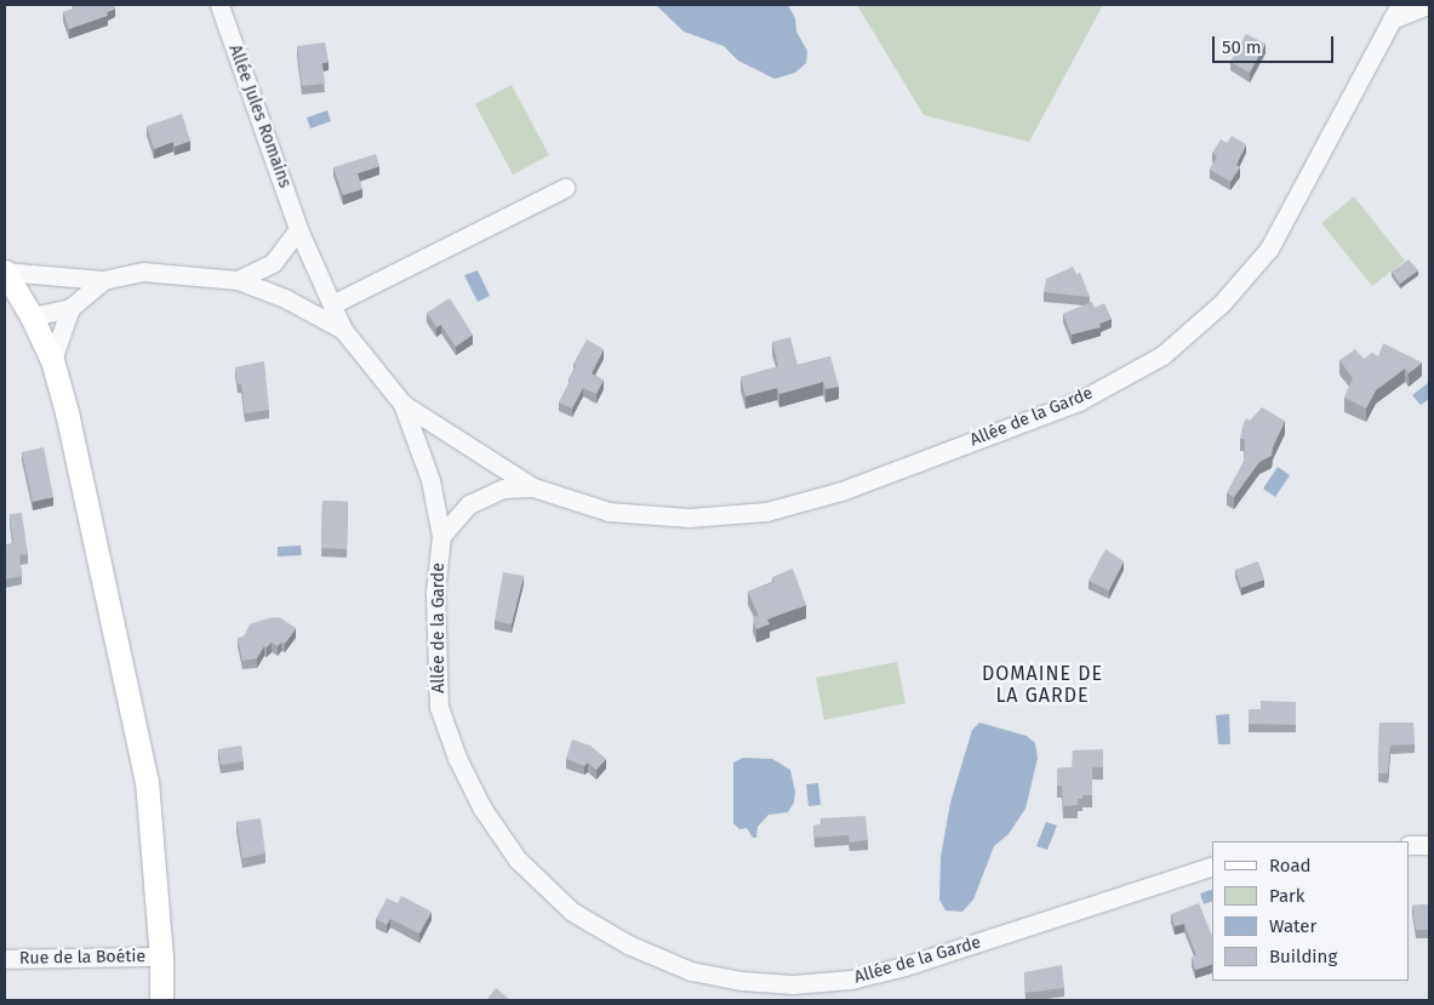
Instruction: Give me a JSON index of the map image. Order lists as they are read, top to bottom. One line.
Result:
{"streets":{"street":["Allée Jules Romains","Allée de la Garde","Rue de la Boétie"]},"crossings":[["Allée Jules Romains","Allée de la Garde"]],"districts":["DOMAINE DE LA GARDE"],"legend":["Road","Park","Water","Building"],"scale_bar":"50 m"}
